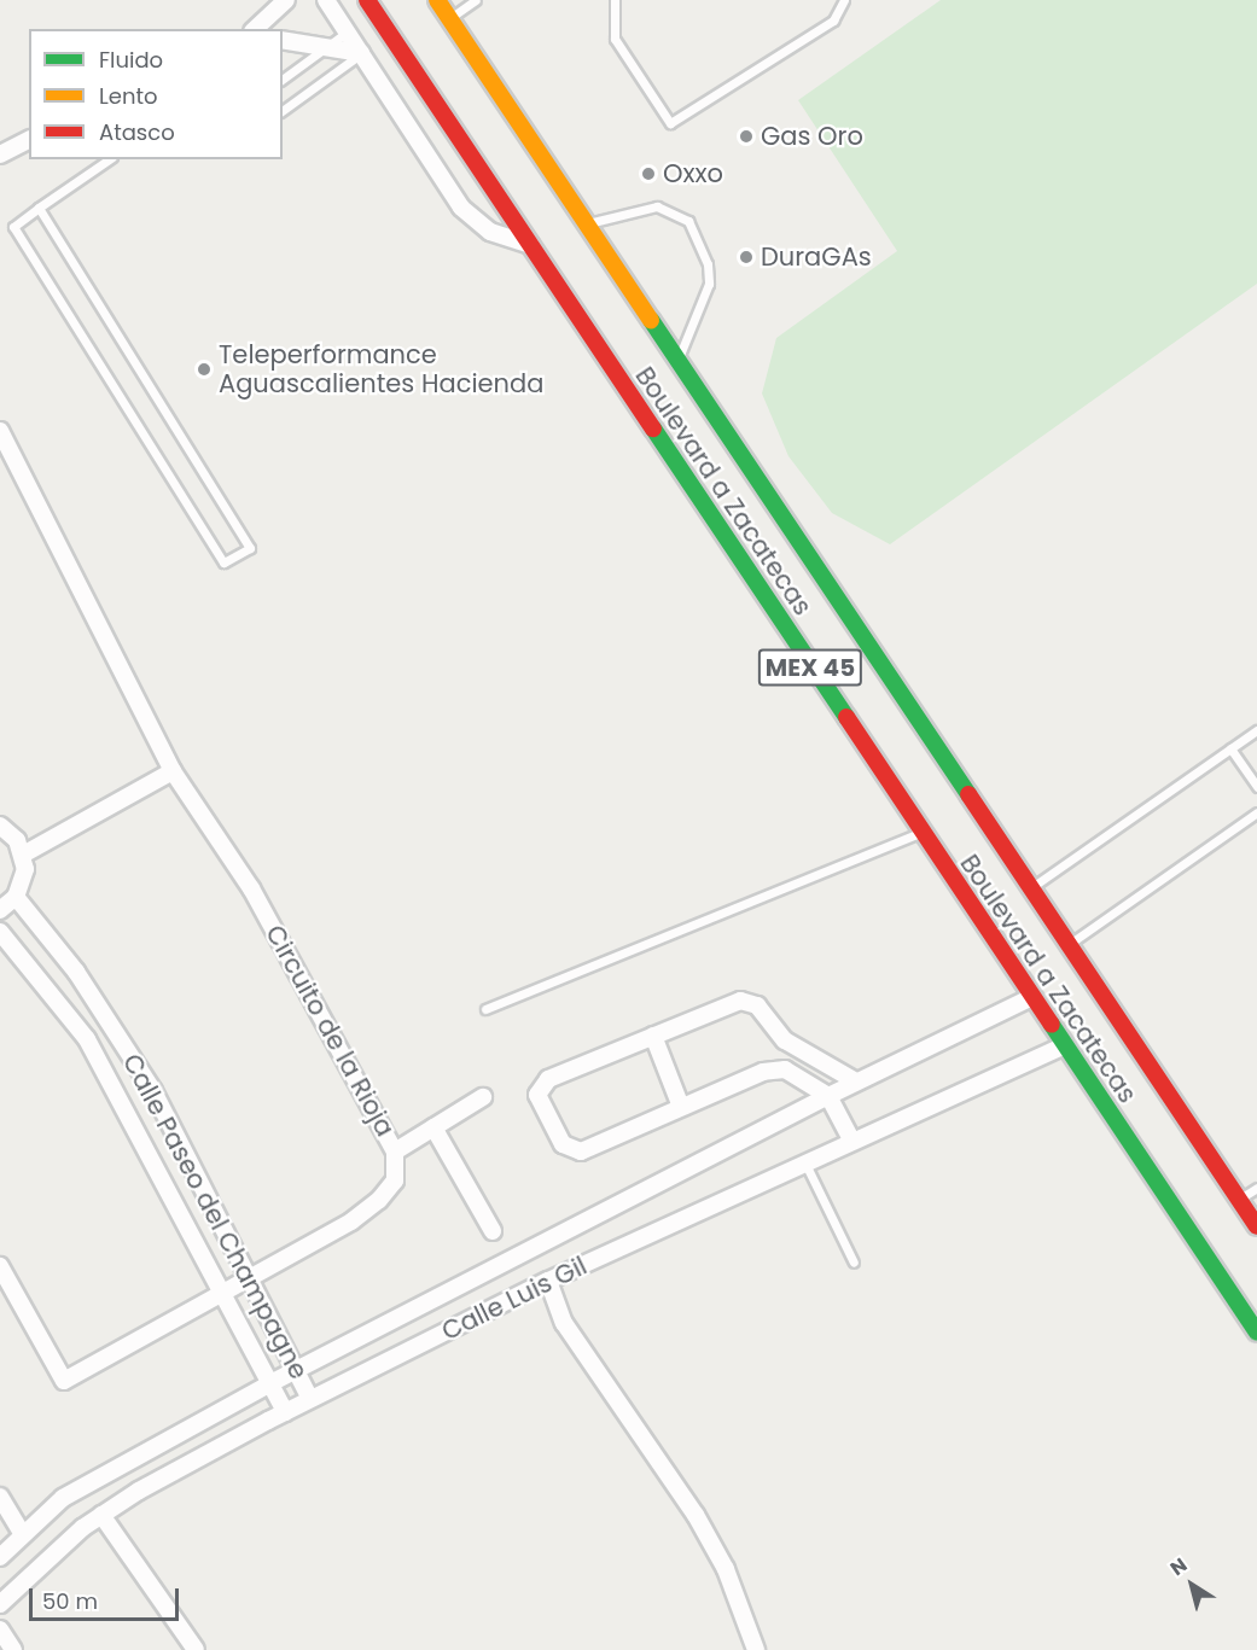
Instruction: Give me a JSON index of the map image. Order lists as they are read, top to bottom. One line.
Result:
{"streets":{"main road":["Boulevard a Zacatecas","MEX 45"],"street":["Circuito de la Rioja","Calle Paseo del Champagne","Calle Luis Gil"]},"crossings":[["Boulevard a Zacatecas","Calle Luis Gil"],["Circuito de la Rioja","Calle Paseo del Champagne"],["Calle Paseo del Champagne","Calle Luis Gil"]],"places":["Gas Oro","Oxxo","DuraGAs","Teleperformance Aguascalientes Hacienda"],"legend":["Fluido","Lento","Atasco"],"scale_bar":"50 m","north":"top left"}
